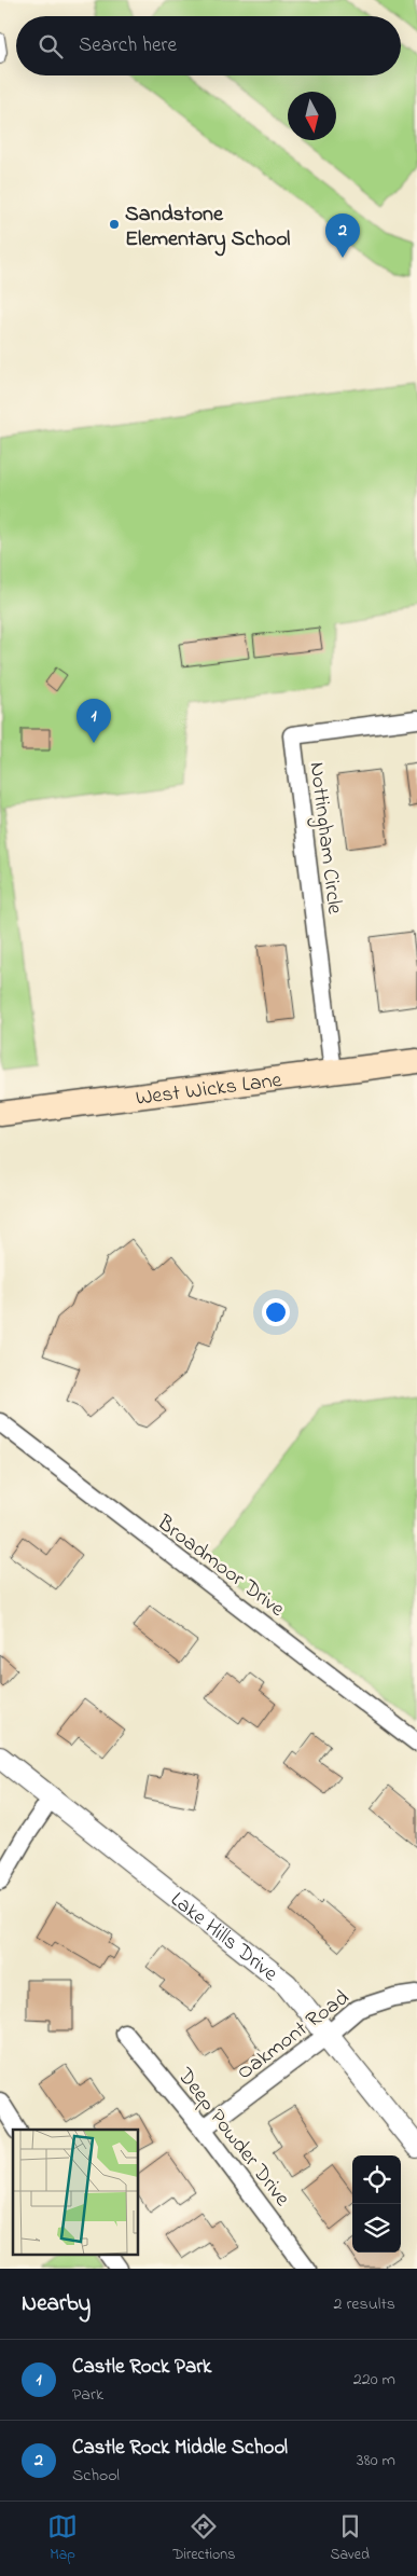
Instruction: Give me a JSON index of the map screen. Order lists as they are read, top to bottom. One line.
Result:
{"streets":{"main road":["West Wicks Lane"],"street":["Nottingham Circle","Broadmoor Drive","Lake Hills Drive","Oakmont Road","Deep Powder Drive"]},"crossings":[["Nottingham Circle","West Wicks Lane"],["Lake Hills Drive","Oakmont Road"],["Oakmont Road","Deep Powder Drive"]],"places":["Sandstone Elementary School"],"north":"bottom","page":{"search":"Search here","pins":["2","1"],"heading":["Nearby","2 results"],"list":[{"mark":"1","name":"Castle Rock Park","note":"Park","value":"220 m"},{"mark":"2","name":"Castle Rock Middle School","note":"School","value":"380 m"}],"nav":["Map","Directions","Saved"]}}
